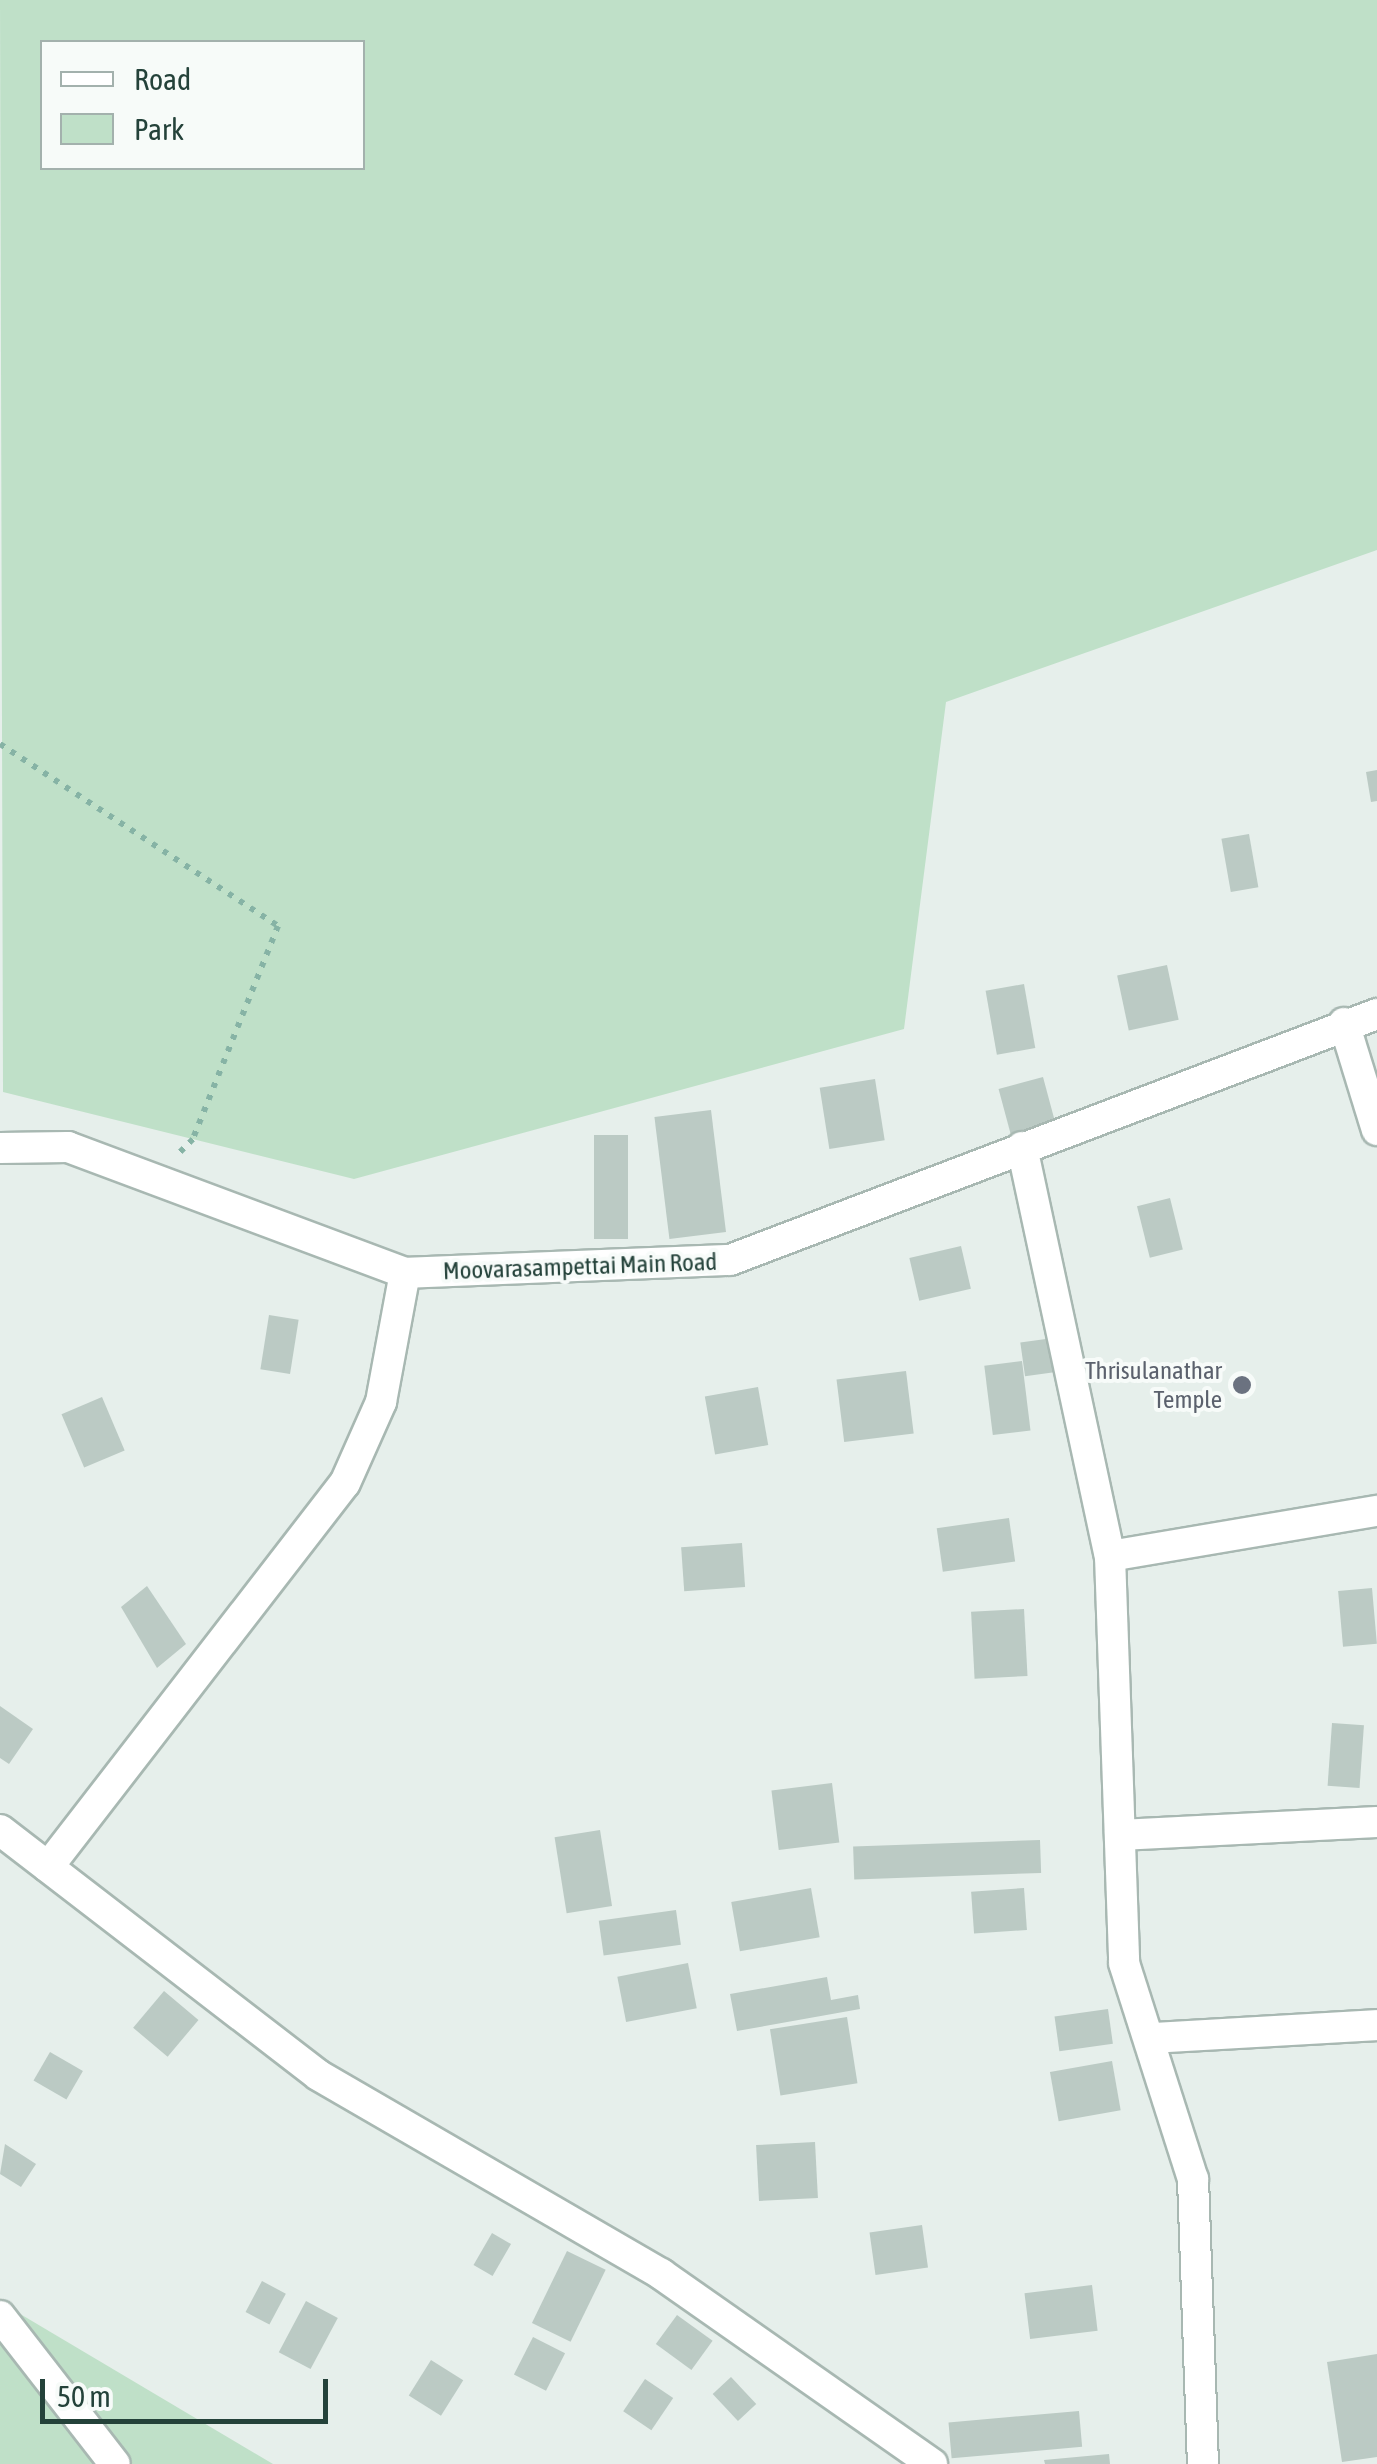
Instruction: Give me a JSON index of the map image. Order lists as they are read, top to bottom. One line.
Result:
{"streets":{"street":["Moovarasampettai Main Road"]},"places":["Thrisulanathar Temple"],"legend":["Road","Park"],"scale_bar":"50 m"}
